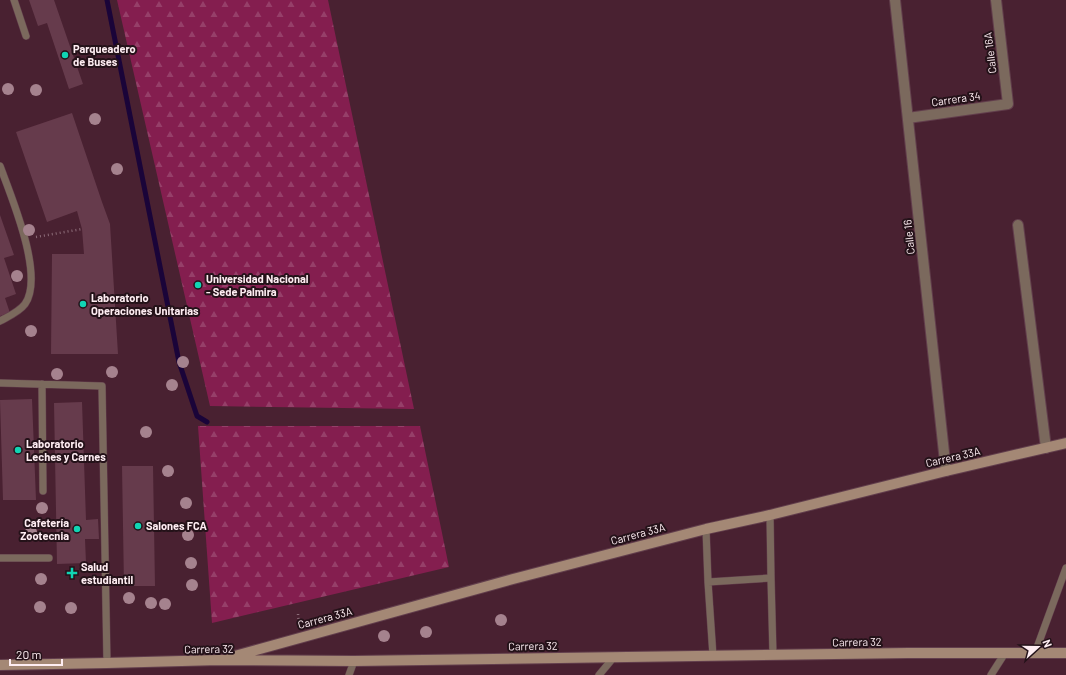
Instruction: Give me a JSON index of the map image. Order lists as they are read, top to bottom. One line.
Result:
{"streets":{"street":["Calle 16A","Carrera 34","Calle 16","Carrera 33A","Carrera 32"]},"crossings":[["Calle 16A","Carrera 34"],["Carrera 34","Calle 16"],["Calle 16","Carrera 33A"],["Carrera 33A","Carrera 32"]],"places":{"other":["Parqueadero de Buses","Universidad Nacional - Sede Palmira","Laboratorio Operaciones Unitarias","Laboratorio Leches y Carnes","Salones FCA","Cafetería Zootecnia"],"health":["Salud estudiantil"]},"scale_bar":"20 m","north":"right"}
